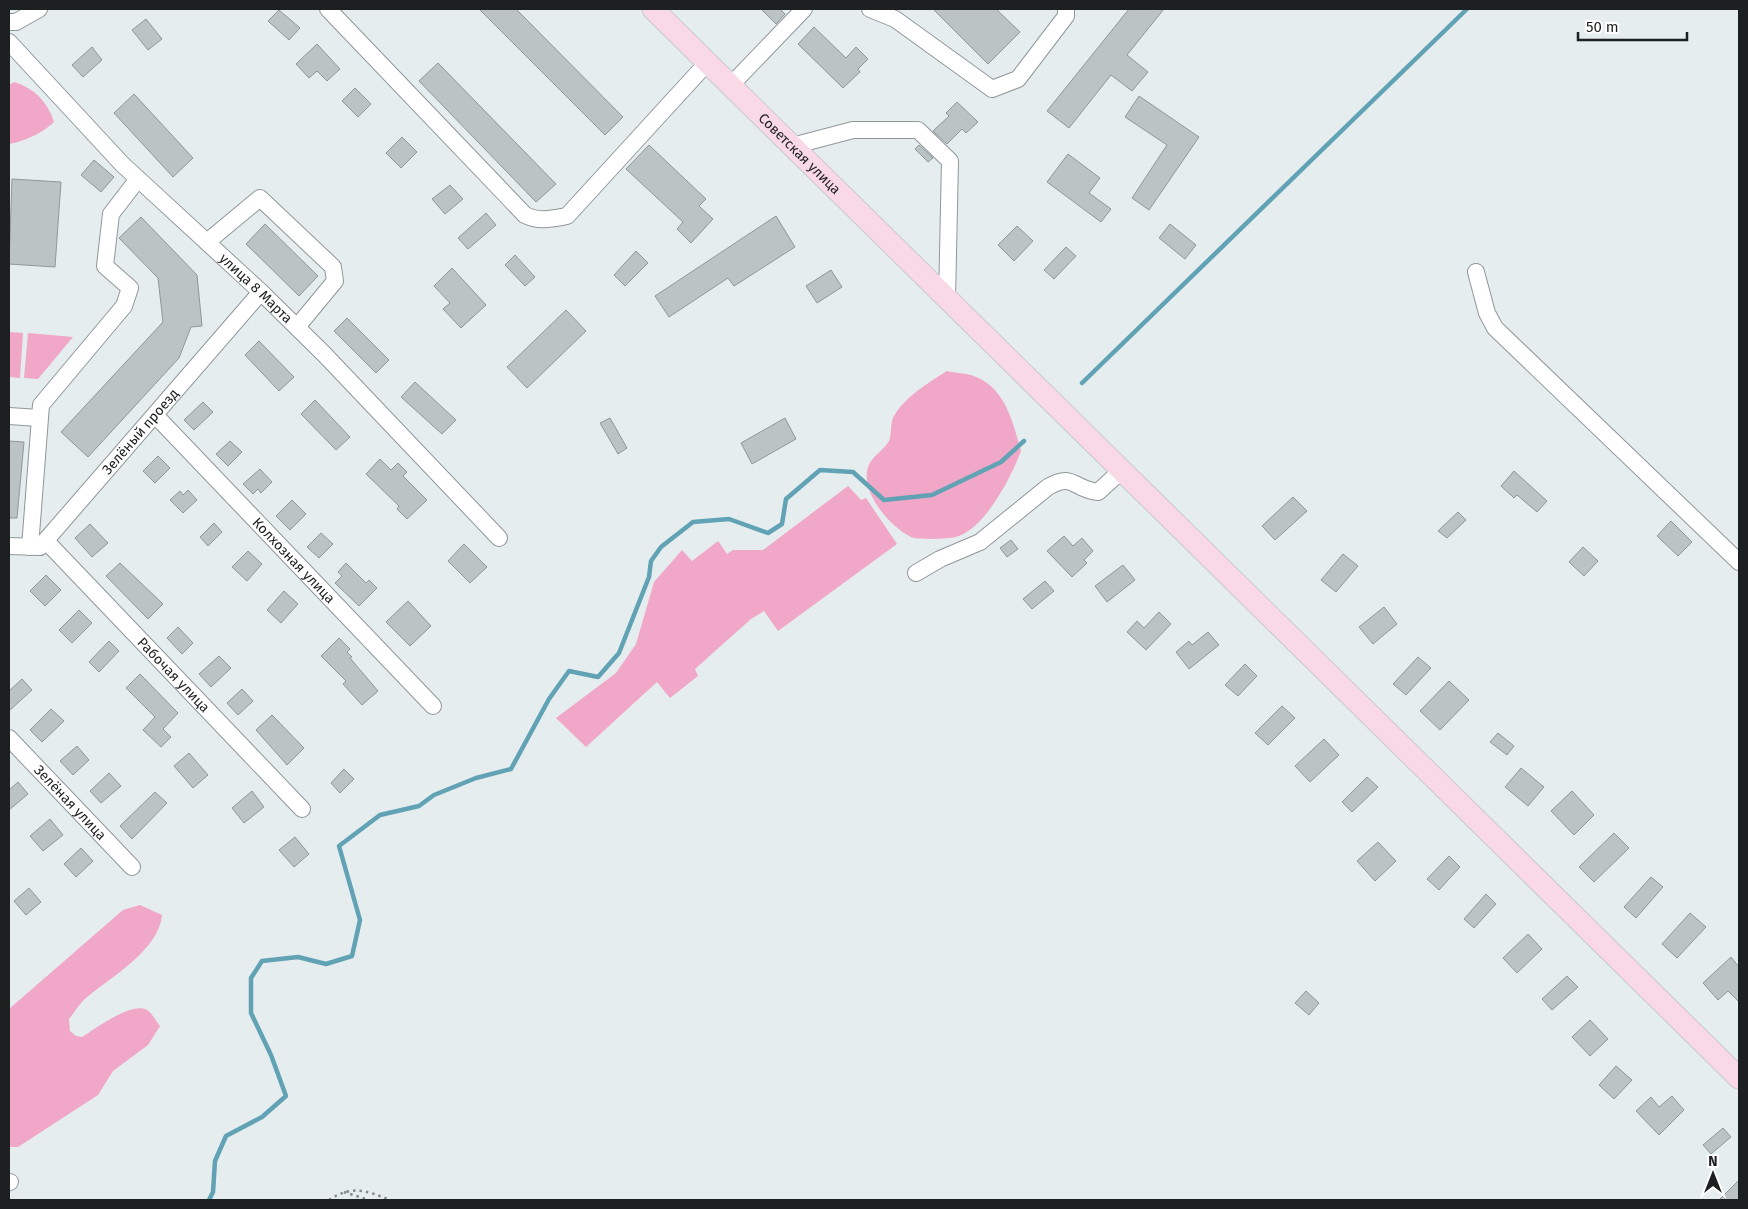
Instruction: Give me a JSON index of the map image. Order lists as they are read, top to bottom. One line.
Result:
{"streets":{"main road":["Советская улица"],"street":["улица 8 Марта","Зелёный проезд","Колхозная улица","Рабочая улица","Зелёная улица"]},"crossings":[["улица 8 Марта","Зелёный проезд"],["Зелёный проезд","Колхозная улица"],["Зелёный проезд","Рабочая улица"]],"scale_bar":"50 m","north":"top"}
